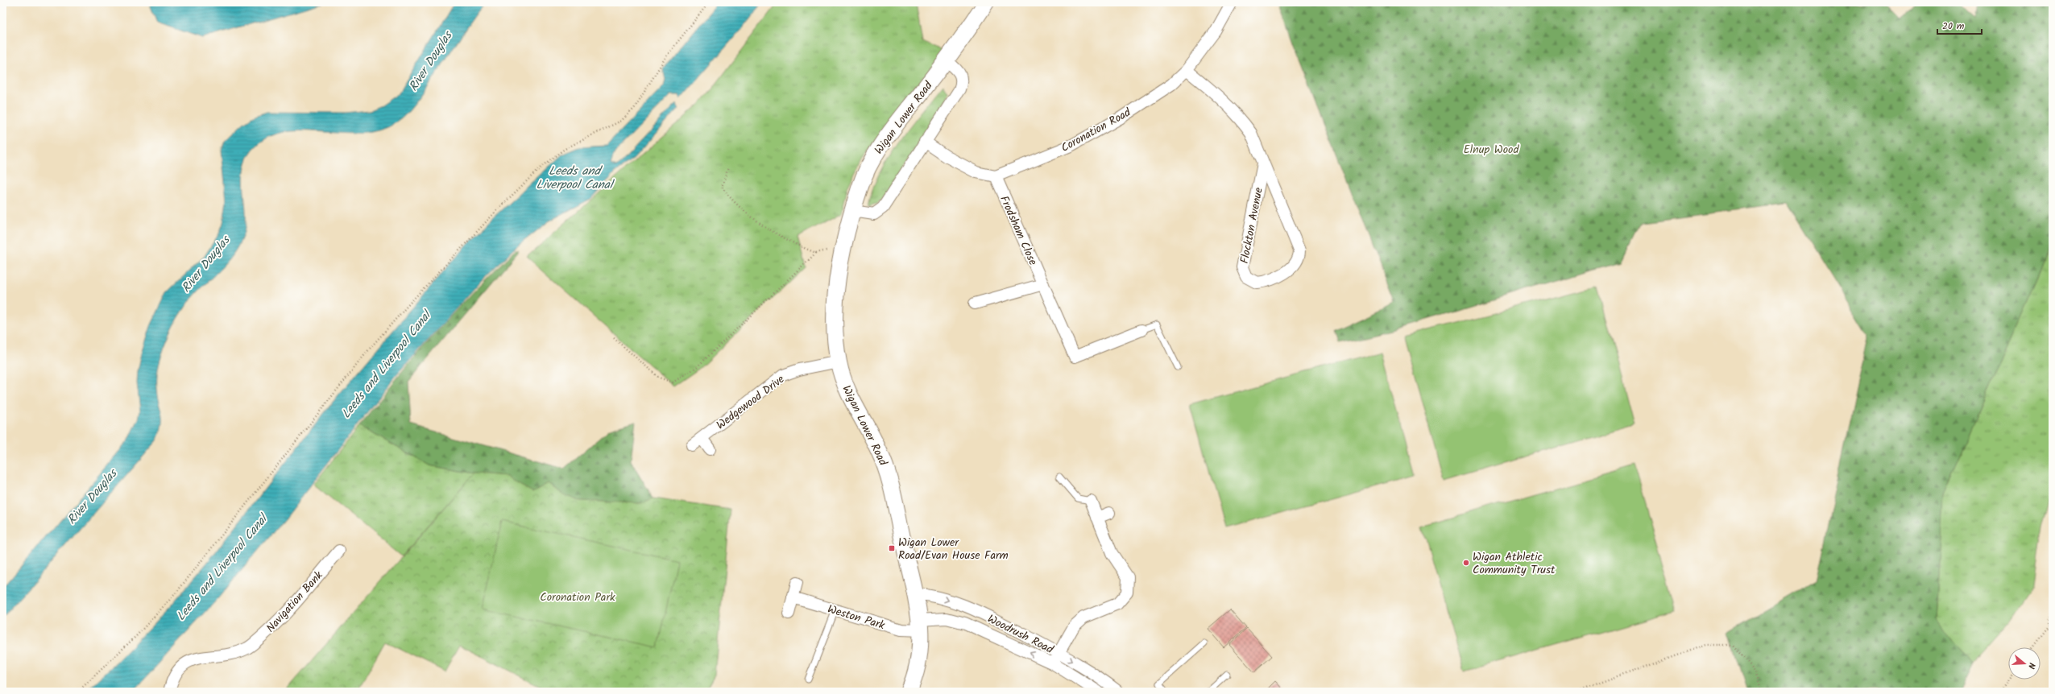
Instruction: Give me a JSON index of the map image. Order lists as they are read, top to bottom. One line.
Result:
{"streets":{"main road":["Wigan Lower Road"],"street":["Coronation Road","Flockton Avenue","Frodsham Close","Wedgewood Drive","Navigation Bank","Weston Park","Woodrush Road"]},"crossings":[["Wigan Lower Road","Wedgewood Drive"],["Wigan Lower Road","Weston Park"],["Wigan Lower Road","Woodrush Road"],["Coronation Road","Flockton Avenue"],["Coronation Road","Frodsham Close"],["Weston Park","Woodrush Road"]],"water":["River Douglas","Leeds and Liverpool Canal"],"parks":["Elnup Wood","Coronation Park"],"places":{"transit":["Wigan Lower Road/Evan House Farm"],"other":["Wigan Athletic Community Trust"]},"scale_bar":"20 m","north":"right"}
